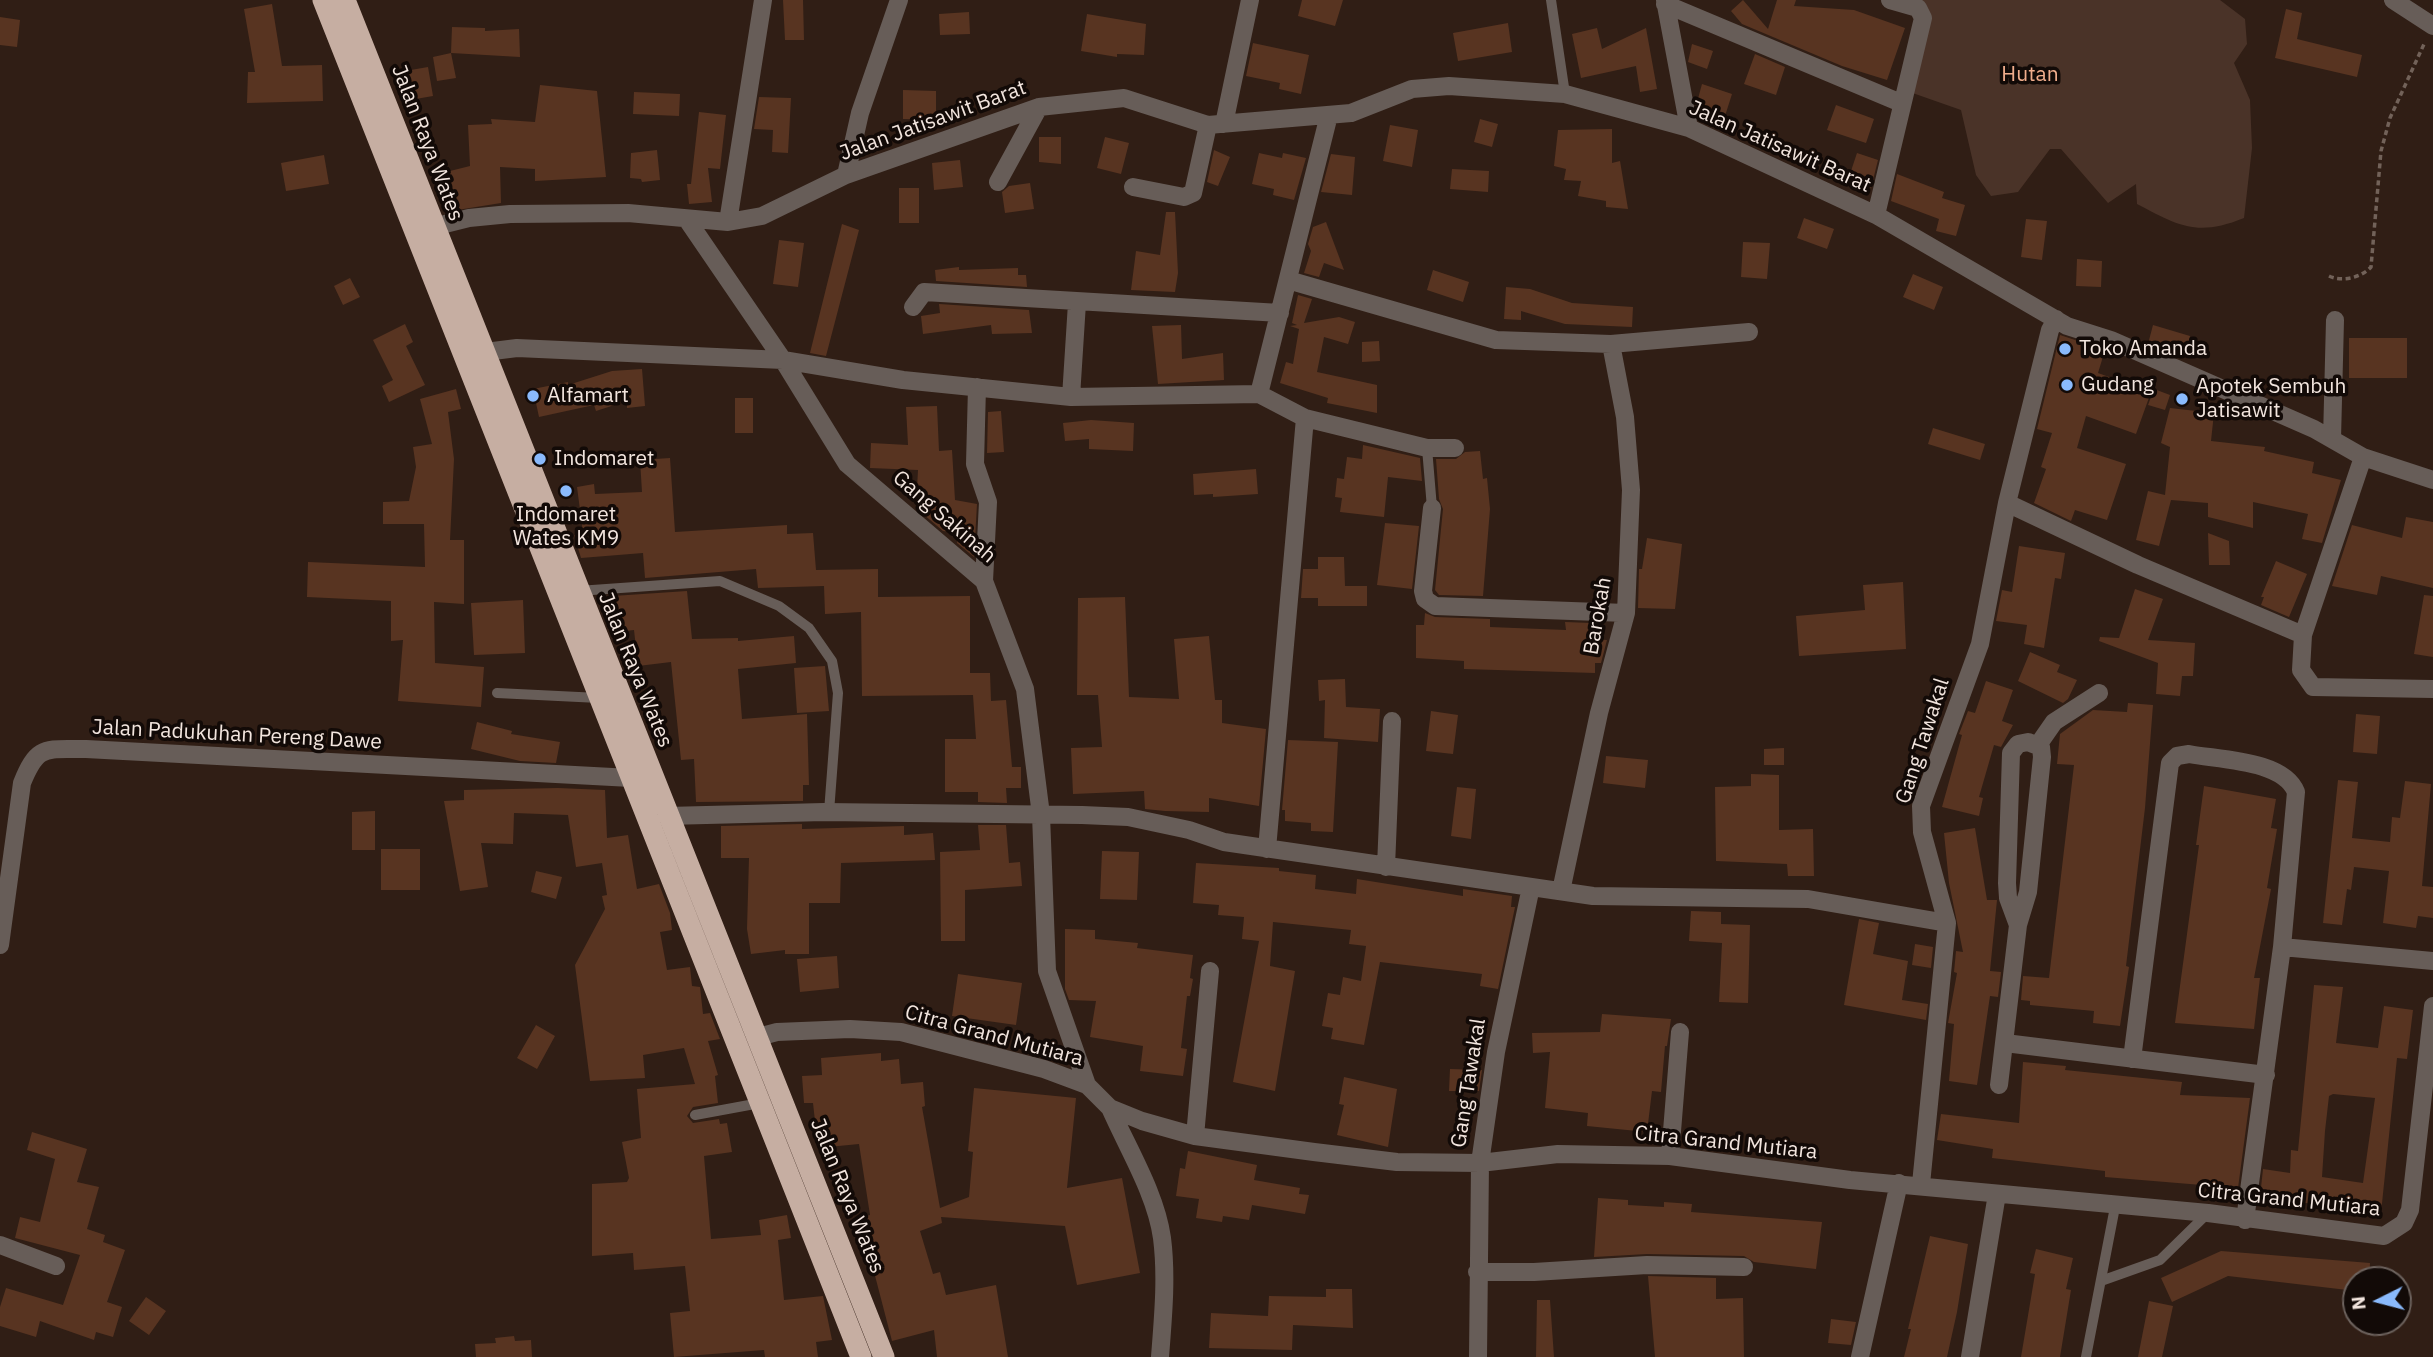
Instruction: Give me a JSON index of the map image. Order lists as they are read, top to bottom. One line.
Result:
{"streets":{"highway":["Jalan Raya Wates"],"street":["Jalan Jatisawit Barat","Gang Sakinah","Barokah","Jalan Padukuhan Pereng Dawe","Gang Tawakal","Citra Grand Mutiara"]},"crossings":[["Jalan Jatisawit Barat","Jalan Raya Wates"],["Jalan Jatisawit Barat","Gang Sakinah"],["Jalan Jatisawit Barat","Gang Tawakal"],["Jalan Raya Wates","Jalan Padukuhan Pereng Dawe"],["Jalan Raya Wates","Citra Grand Mutiara"],["Gang Sakinah","Citra Grand Mutiara"],["Gang Tawakal","Citra Grand Mutiara"]],"parks":["Hutan"],"places":["Toko Amanda","Gudang","Alfamart","Apotek Sembuh Jatisawit","Indomaret","Indomaret Wates KM9"],"north":"left"}
